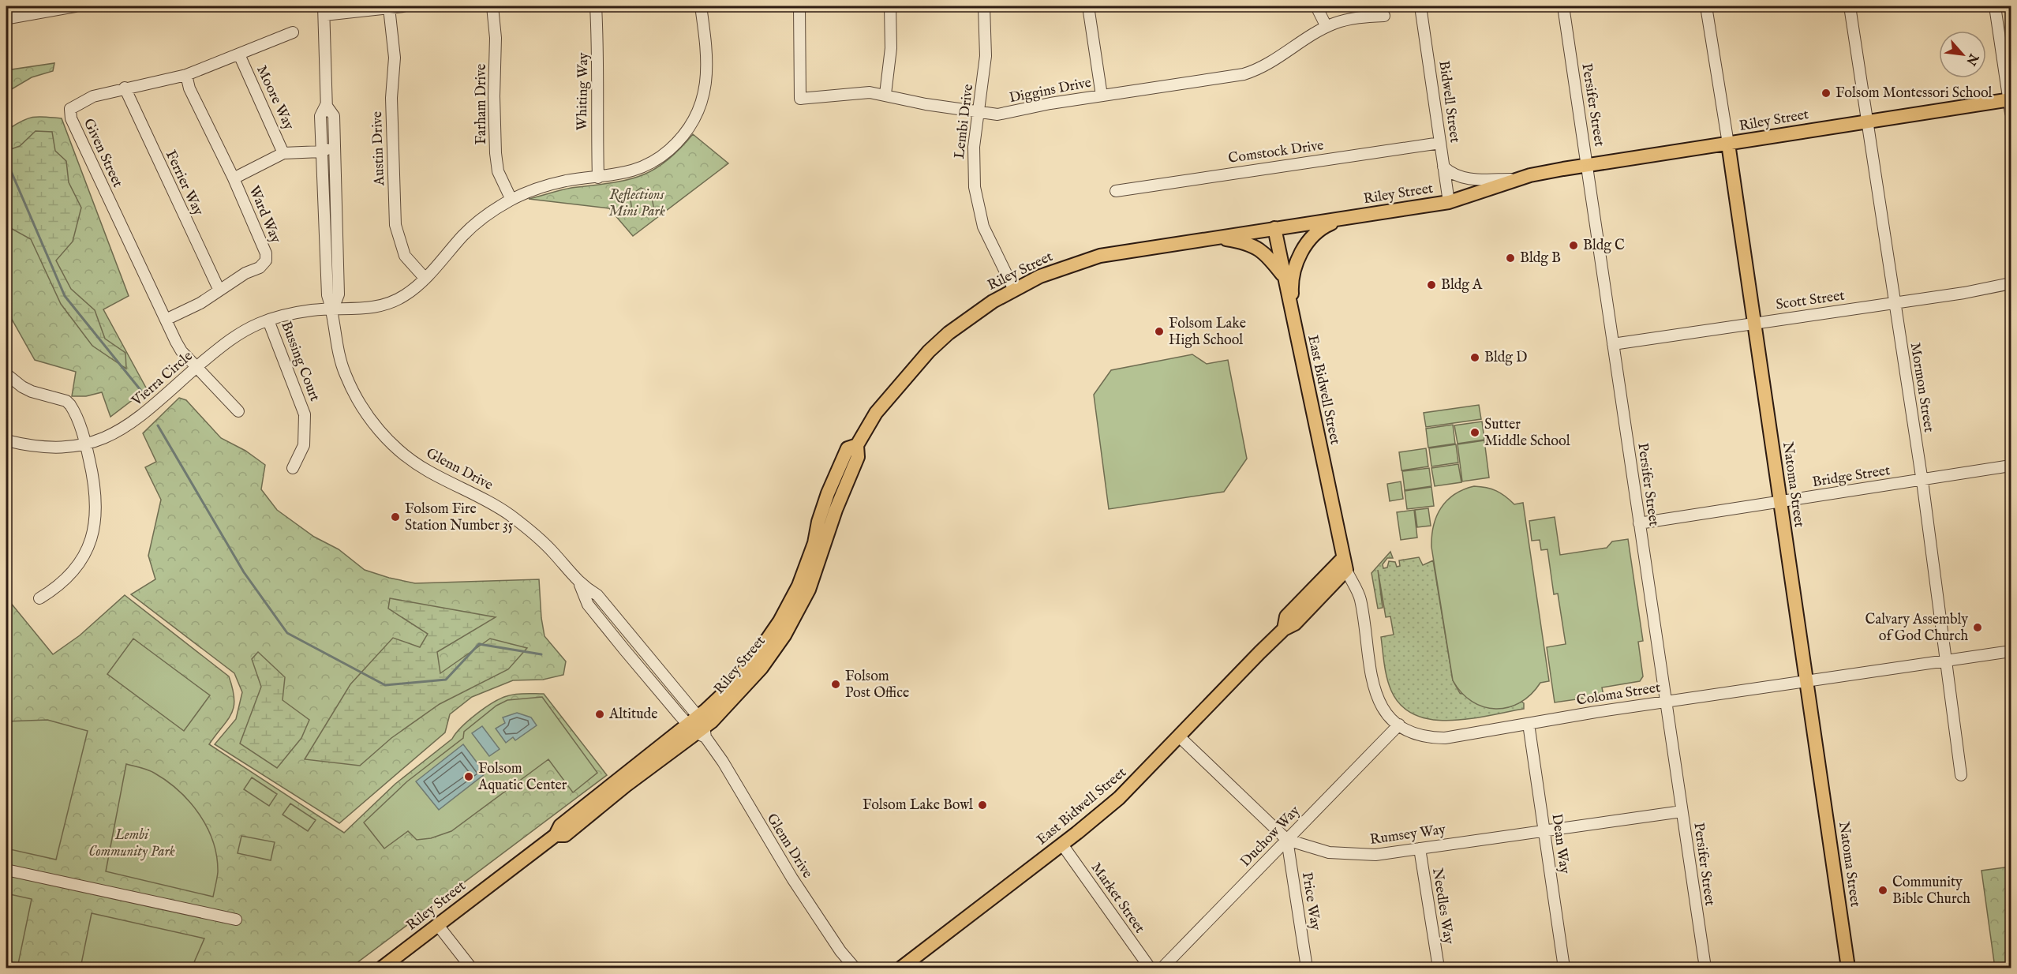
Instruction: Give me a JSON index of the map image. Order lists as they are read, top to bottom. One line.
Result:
{"streets":{"main road":["Riley Street","East Bidwell Street","Natoma Street"],"street":["Diggins Drive","Whiting Way","Moore Way","Bidwell Street","Farham Drive","Persifer Street","Lembi Drive","Austin Drive","Comstock Drive","Given Street","Ferrier Way","Ward Way","Scott Street","Bussing Court","Vierra Circle","Mormon Street","Glenn Drive","Bridge Street","Coloma Street","Rumsey Way","Duchow Way","Dean Way","Market Street","Price Way","Needles Way"]},"crossings":[["Diggins Drive","Lembi Drive"],["Whiting Way","Vierra Circle"],["Moore Way","Given Street"],["Bidwell Street","Riley Street"],["Bidwell Street","Comstock Drive"],["Farham Drive","Vierra Circle"],["Persifer Street","Riley Street"],["Persifer Street","Scott Street"],["Persifer Street","Bridge Street"],["Persifer Street","Coloma Street"],["Persifer Street","Rumsey Way"],["Riley Street","Lembi Drive"],["Riley Street","Mormon Street"],["Riley Street","East Bidwell Street"],["Riley Street","Glenn Drive"],["Riley Street","Natoma Street"],["Austin Drive","Vierra Circle"],["Given Street","Ferrier Way"],["Given Street","Ward Way"],["Given Street","Vierra Circle"],["Ferrier Way","Ward Way"],["Scott Street","Mormon Street"],["Scott Street","Natoma Street"],["Bussing Court","Vierra Circle"],["Vierra Circle","Glenn Drive"],["Mormon Street","Bridge Street"],["Mormon Street","Coloma Street"],["East Bidwell Street","Coloma Street"],["East Bidwell Street","Rumsey Way"],["East Bidwell Street","Market Street"],["Bridge Street","Natoma Street"],["Natoma Street","Coloma Street"],["Coloma Street","Duchow Way"],["Coloma Street","Dean Way"],["Rumsey Way","Duchow Way"],["Rumsey Way","Dean Way"],["Rumsey Way","Price Way"],["Rumsey Way","Needles Way"],["Duchow Way","Price Way"]],"parks":["Reflections Mini Park","Lembi Community Park"],"places":["Folsom Montessori School","Bldg C","Bldg B","Bldg A","Folsom Lake High School","Bldg D","Sutter Middle School","Folsom Fire Station Number 35","Calvary Assembly of God Church","Folsom Post Office","Altitude","Folsom Aquatic Center","Folsom Lake Bowl","Community Bible Church"],"north":"bottom right"}
